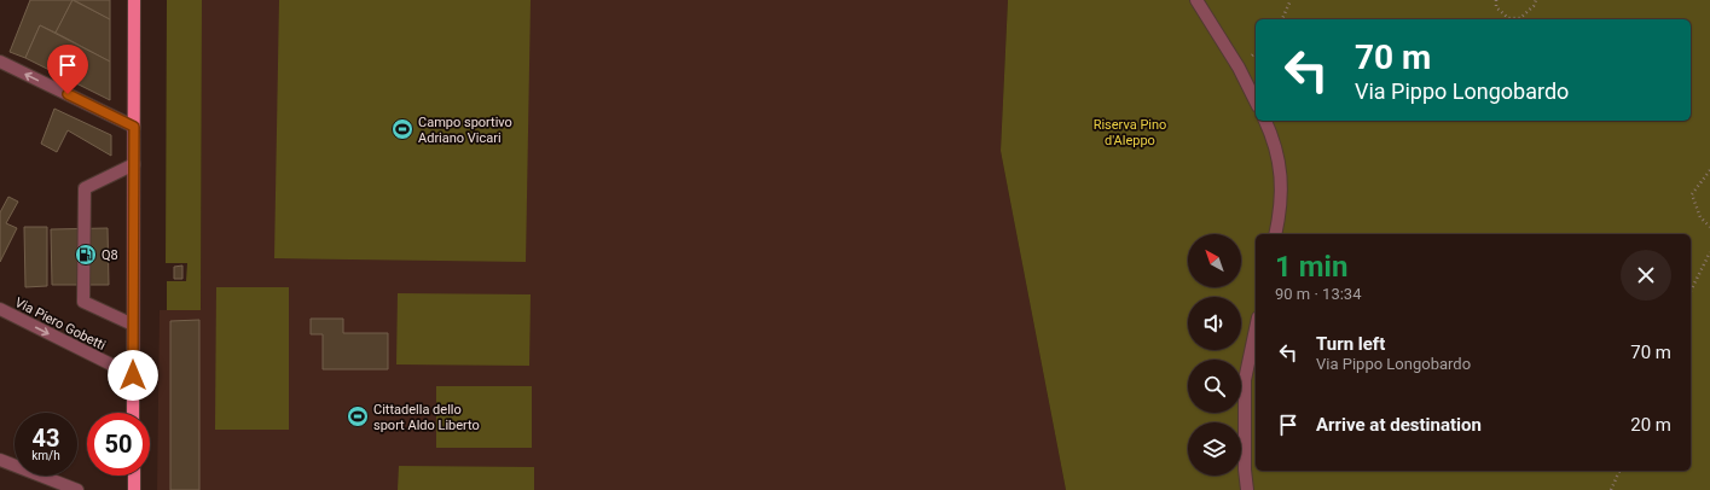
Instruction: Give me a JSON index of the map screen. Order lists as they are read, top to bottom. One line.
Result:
{"streets":{"street":["Via Piero Gobetti"]},"one_way":["Via Piero Gobetti"],"parks":["Riserva Pino d'Aleppo"],"places":{"sports":["Campo sportivo Adriano Vicari","Cittadella dello sport Aldo Liberto"],"fuel station":["Q8"]},"north":"top left","page":{"turn":["70 m","Via Pippo Longobardo"],"heading":["1 min","90 m · 13:34"],"list":[{"name":"Turn left","note":"Via Pippo Longobardo","value":"70 m"},{"name":"Arrive at destination","value":"20 m"}],"speed":"43 km/h","limit":"50"}}
